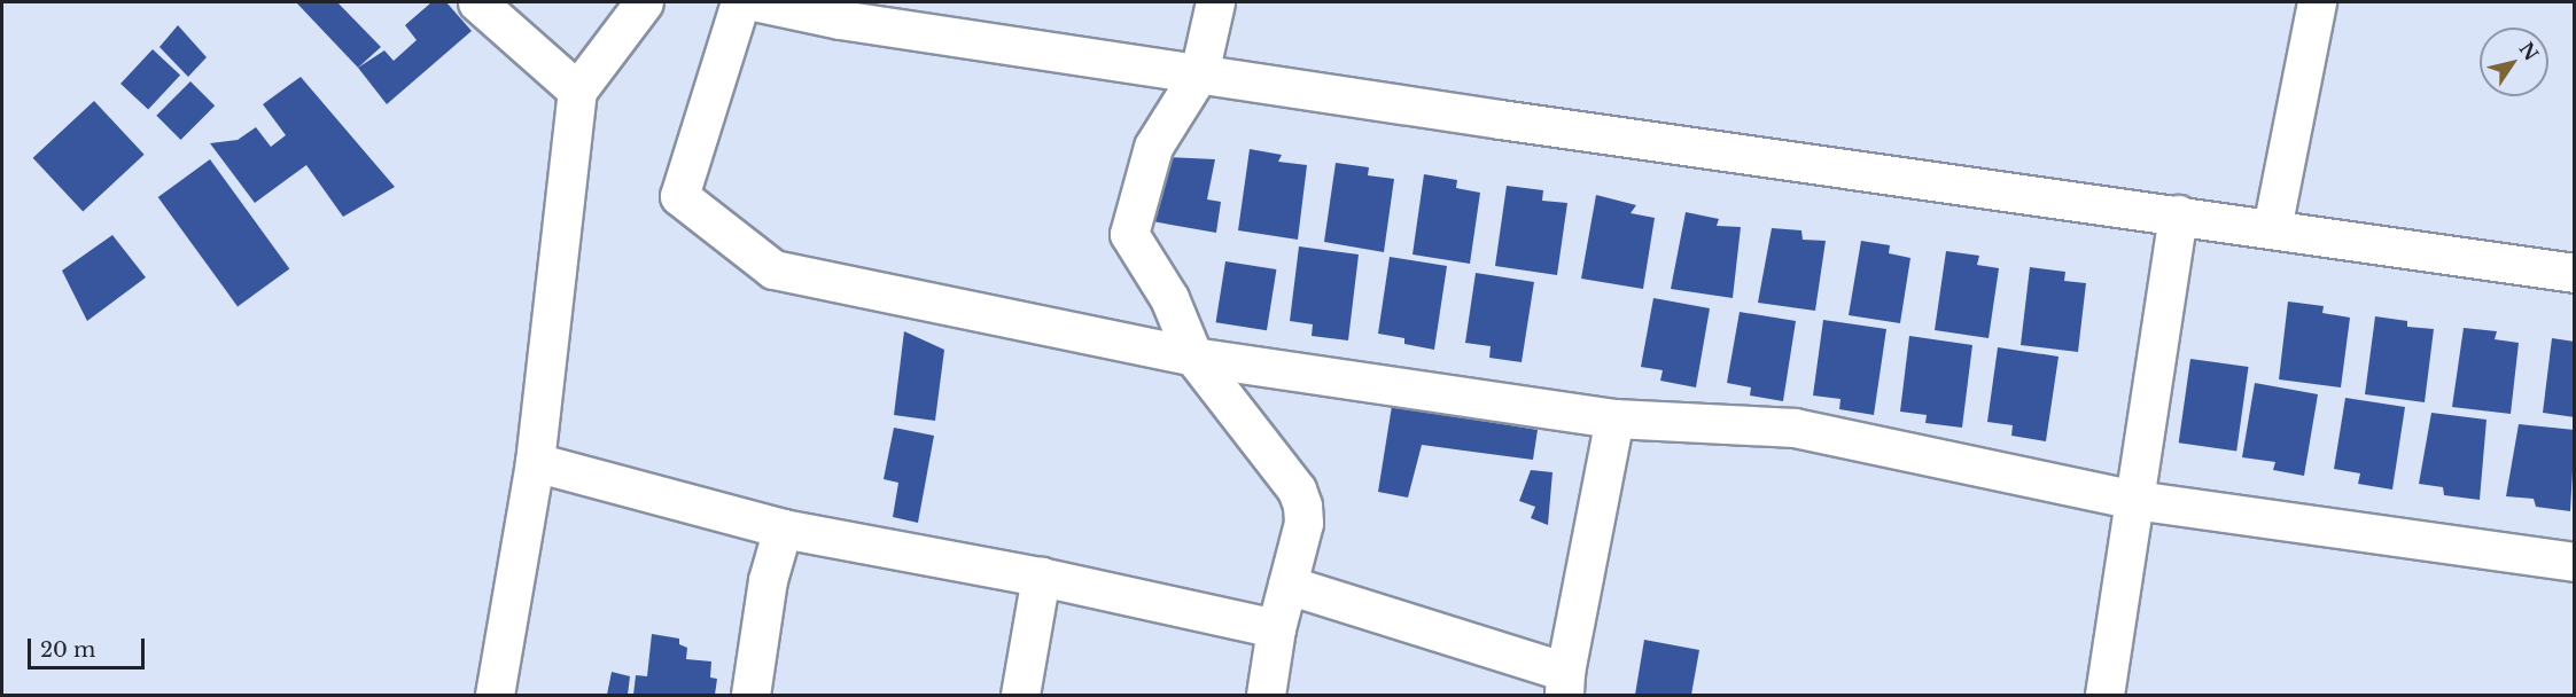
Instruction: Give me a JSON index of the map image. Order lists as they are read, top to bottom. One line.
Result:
{"scale_bar":"20 m","north":"top right"}
